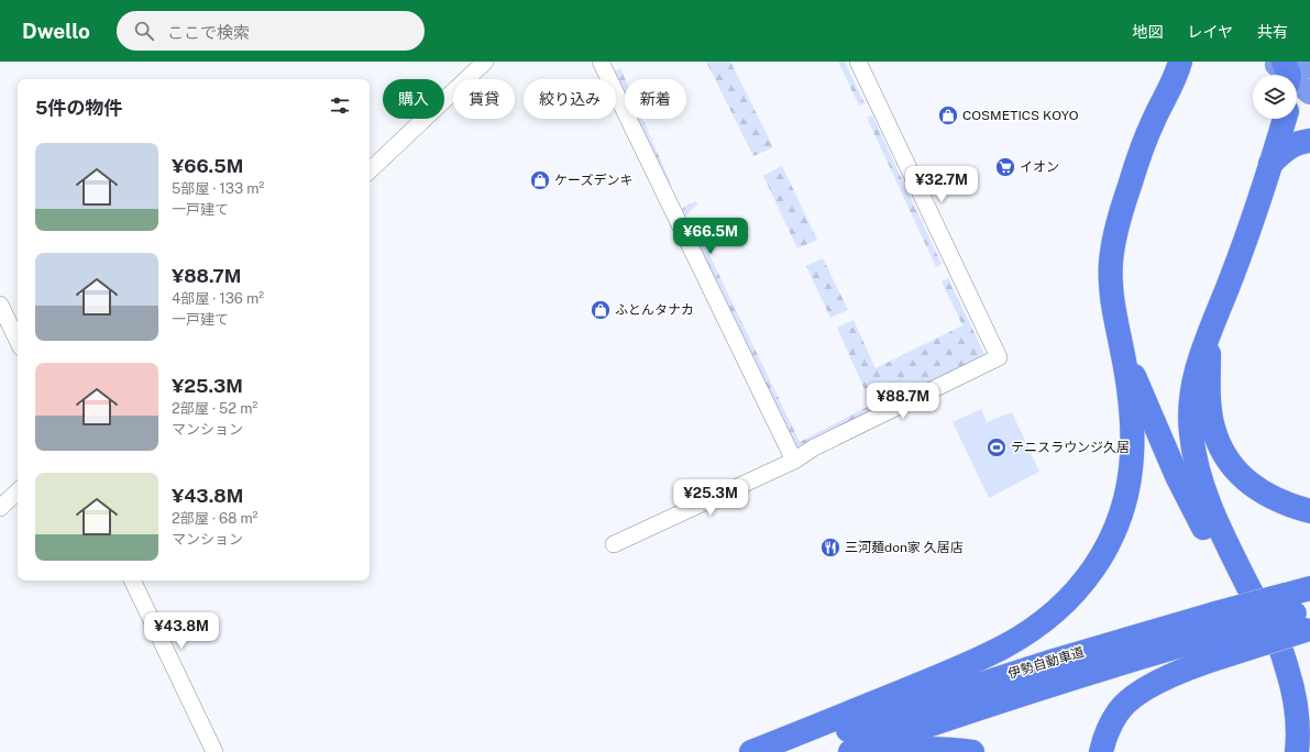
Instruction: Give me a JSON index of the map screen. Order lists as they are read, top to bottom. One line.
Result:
{"streets":{"highway":["伊勢自動車道"]},"places":{"shop":["COSMETICS KOYO","ケーズデンキ","ふとんタナカ"],"supermarket":["イオン"],"sports":["テニスラウンジ久居"],"restaurant":["三河麺don家 久居店"]},"page":{"header":"Dwello","search":"ここで検索","nav":["地図","レイヤ","共有"],"chip":["購入","賃貸","絞り込み","新着"],"heading":"5件の物件","list":[{"name":"¥66.5M","note":"5部屋 · 133 m² · 一戸建て"},{"name":"¥88.7M","note":"4部屋 · 136 m² · 一戸建て"},{"name":"¥25.3M","note":"2部屋 · 52 m² · マンション"},{"name":"¥43.8M","note":"2部屋 · 68 m² · マンション"}],"price":["¥32.7M","¥66.5M","¥88.7M","¥25.3M","¥43.8M"]}}
